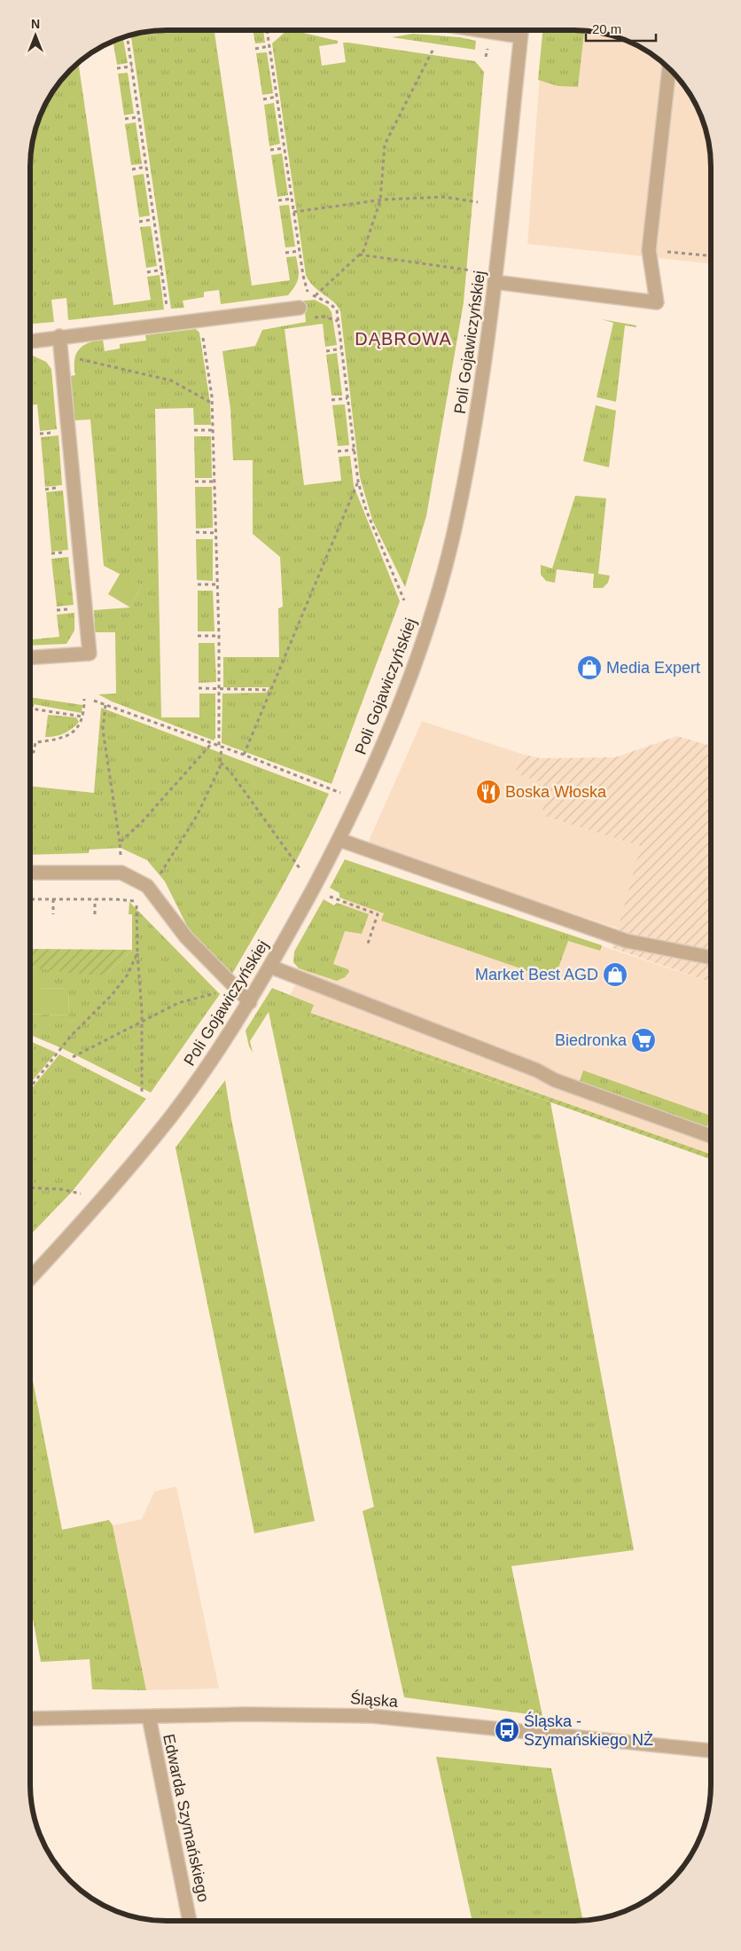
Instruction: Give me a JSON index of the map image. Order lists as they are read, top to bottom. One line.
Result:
{"streets":{"street":["Poli Gojawiczyńskiej","Śląska","Edwarda Szymańskiego"]},"crossings":[["Śląska","Edwarda Szymańskiego"]],"districts":["DĄBROWA"],"places":{"shop":["Media Expert","Market Best AGD"],"restaurant":["Boska Włoska"],"supermarket":["Biedronka"],"bus stop":["Śląska - Szymańskiego NŻ"]},"scale_bar":"20 m","north":"top"}
